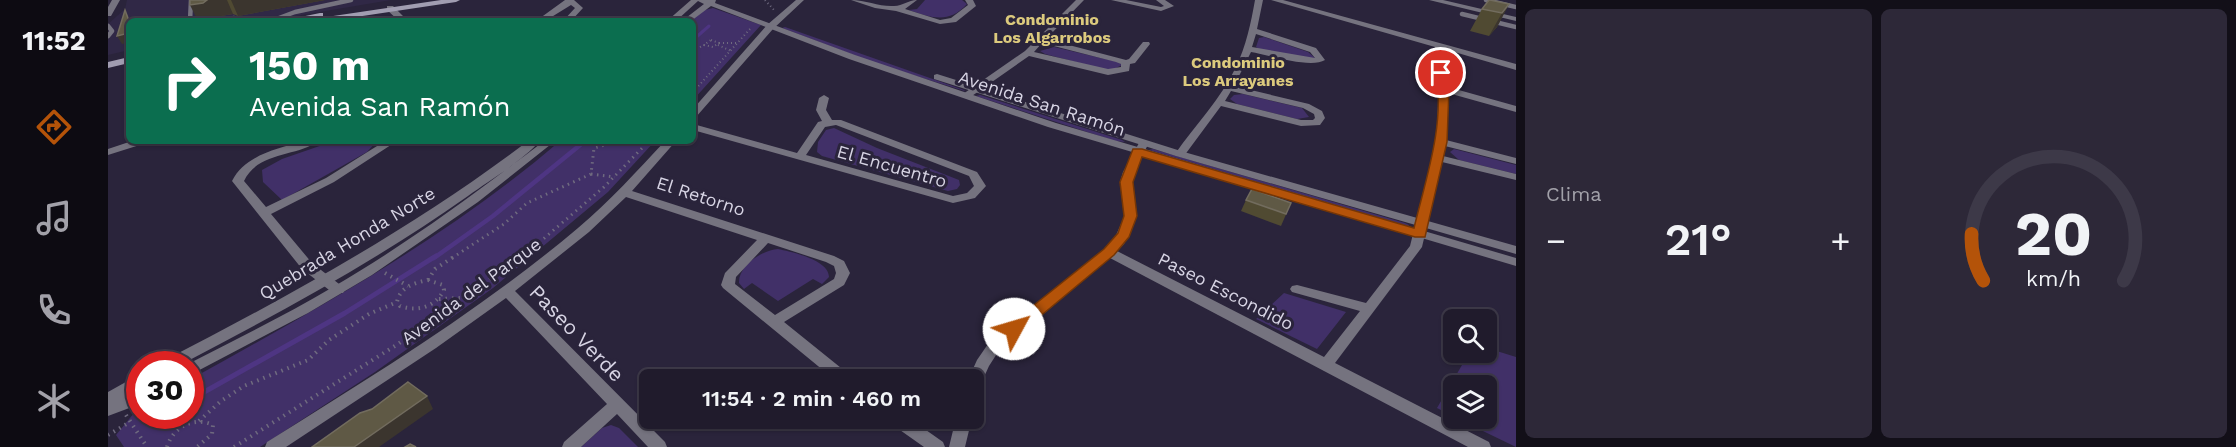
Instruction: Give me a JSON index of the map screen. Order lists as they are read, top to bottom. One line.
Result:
{"streets":{"street":["Avenida San Ramón","El Encuentro","El Retorno","Quebrada Honda Norte","Avenida del Parque","Paseo Escondido","Paseo Verde"]},"crossings":[["El Retorno","Avenida del Parque"],["Avenida del Parque","Paseo Verde"]],"districts":["Condominio Los Algarrobos","Condominio Los Arrayanes"],"page":{"tabs":"11:52","tile":"Clima","turn":["150 m","Avenida San Ramón"],"heat":["−","21°","+"],"limit":"30","trip":"11:54 · 2 min · 460 m","gauge":["20","km/h"]}}
